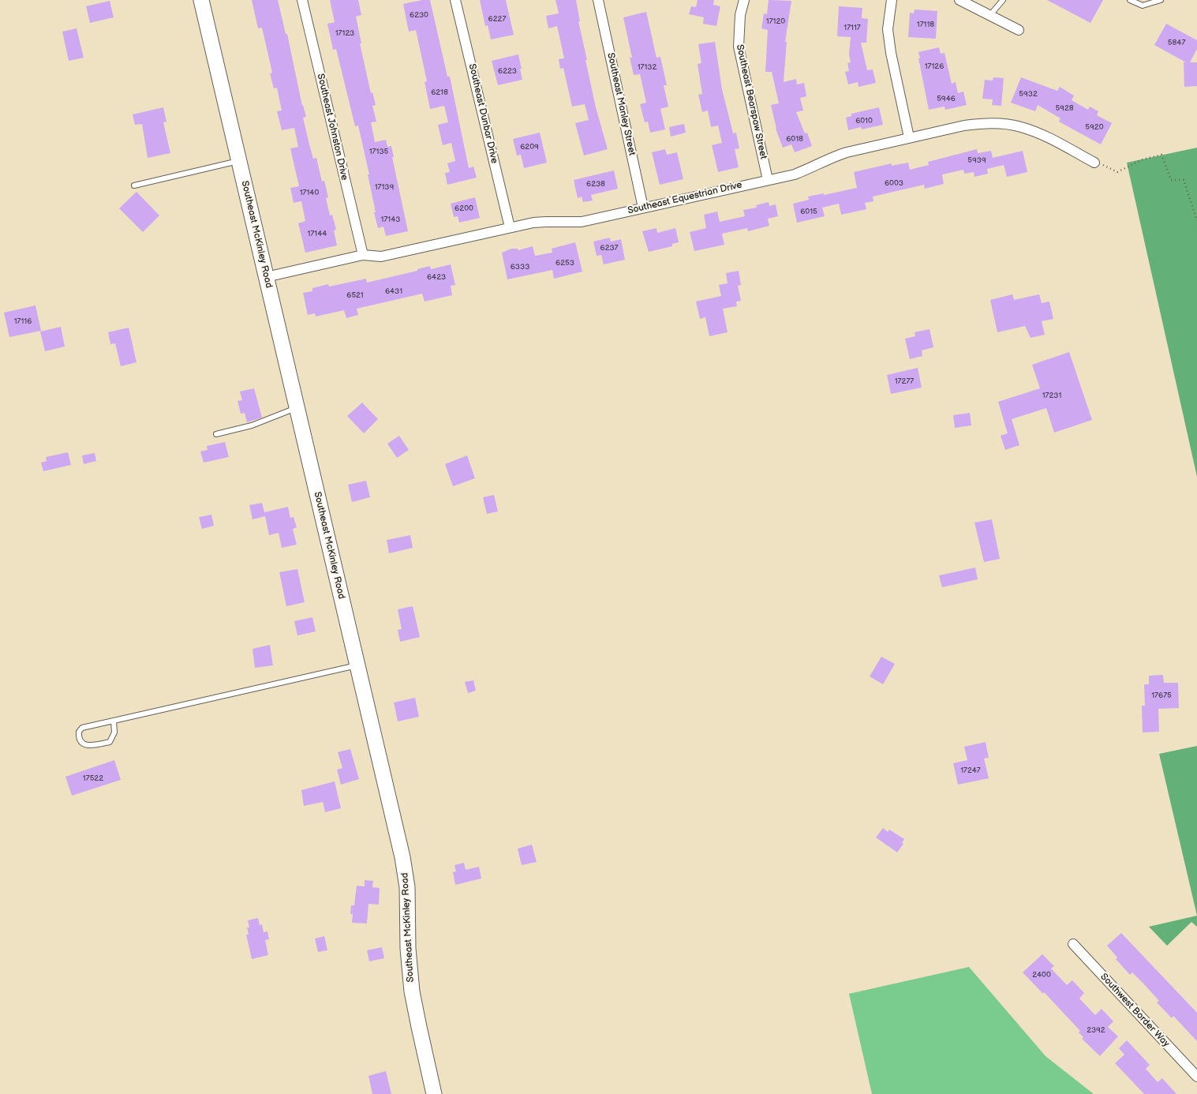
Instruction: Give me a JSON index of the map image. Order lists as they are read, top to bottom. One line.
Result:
{"streets":{"street":["Southeast Bearspaw Street","Southeast Manley Street","Southeast Dunbar Drive","Southeast Johnston Drive","Southeast Equestrian Drive","Southeast McKinley Road","Southwest Border Way"]},"crossings":[["Southeast Bearspaw Street","Southeast Equestrian Drive"],["Southeast Manley Street","Southeast Equestrian Drive"],["Southeast Dunbar Drive","Southeast Equestrian Drive"],["Southeast Johnston Drive","Southeast Equestrian Drive"],["Southeast Equestrian Drive","Southeast McKinley Road"]],"house_numbers":["6230","6227","17120","17118","17117","17123","5847","17126","17132","6223","6218","5932","5946","5928","6010","5920","6018","6209","17135","5939","6003","6238","17139","17140","6200","6015","17143","17144","6237","6253","6333","6423","6431","6521","17116","17277","17231","17675","17247","17522","2400","2392"]}
